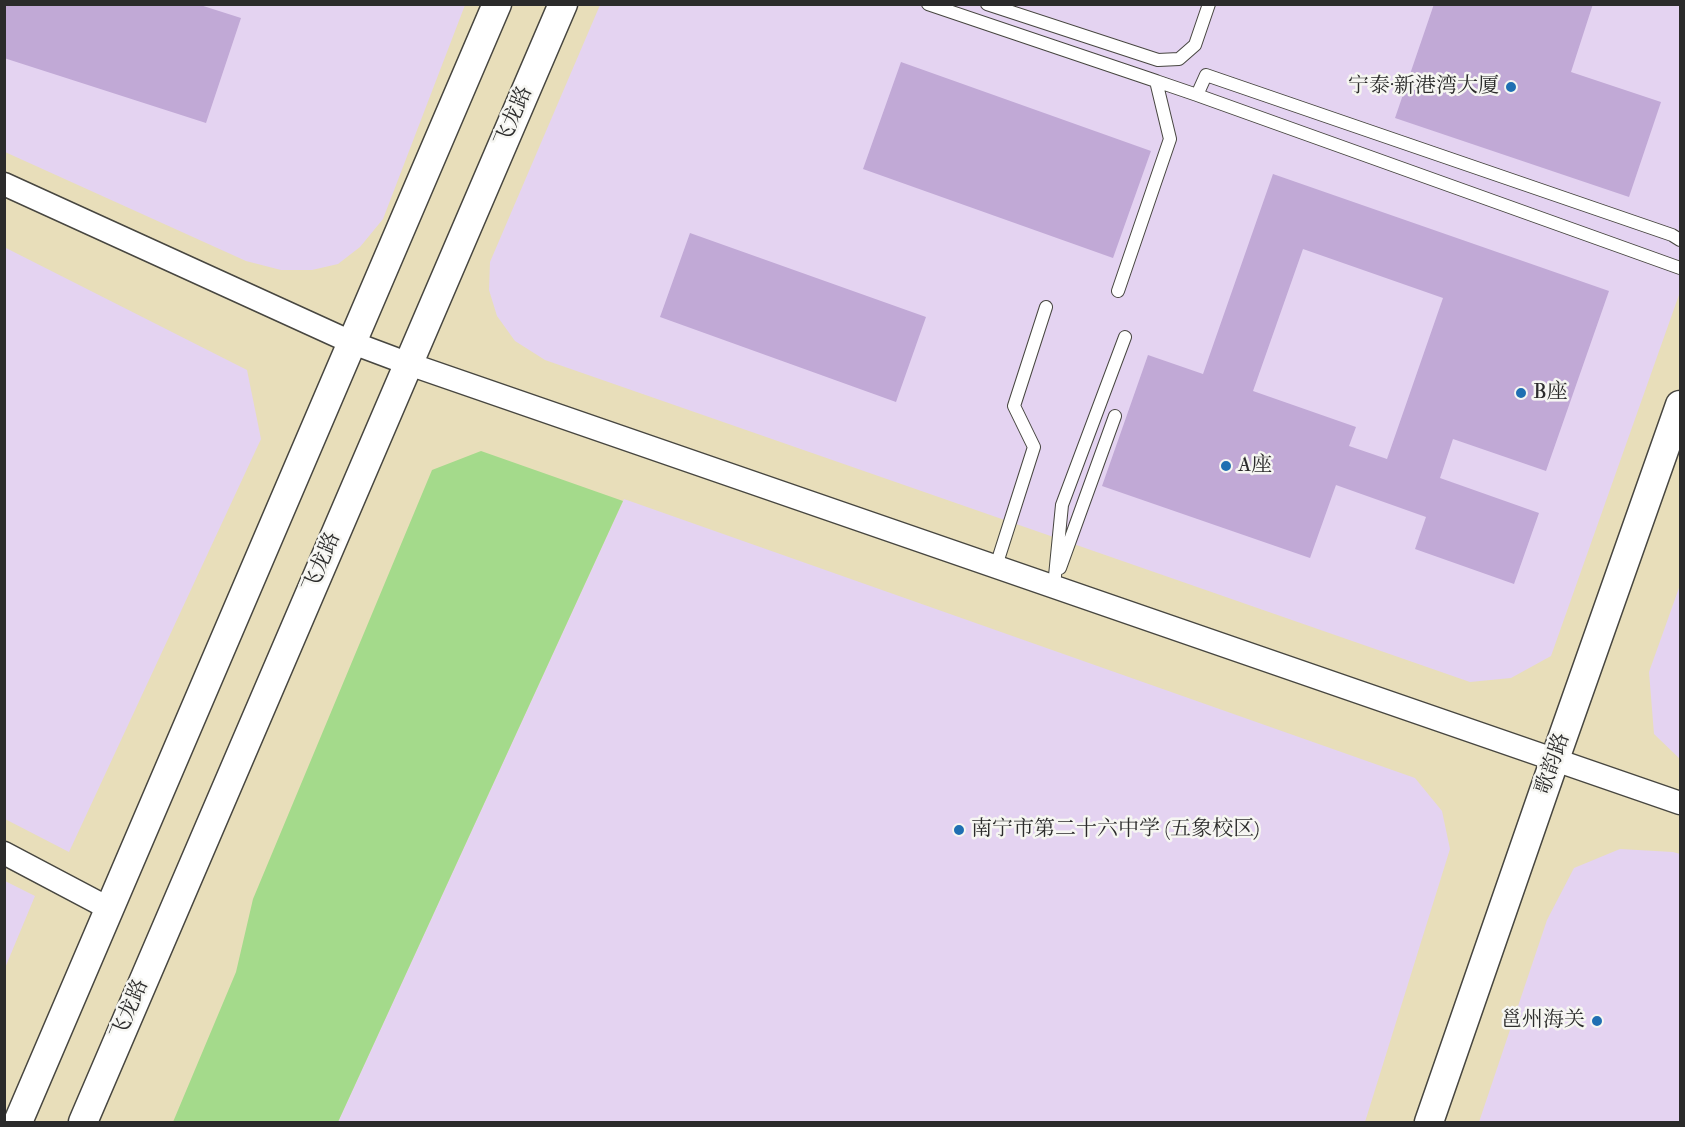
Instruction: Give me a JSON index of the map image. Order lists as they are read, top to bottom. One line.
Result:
{"streets":{"street":["飞龙路","歌韵路"]},"places":["宁泰·新港湾大厦","B座","A座","南宁市第二十六中学 (五象校区)","邕州海关"]}
